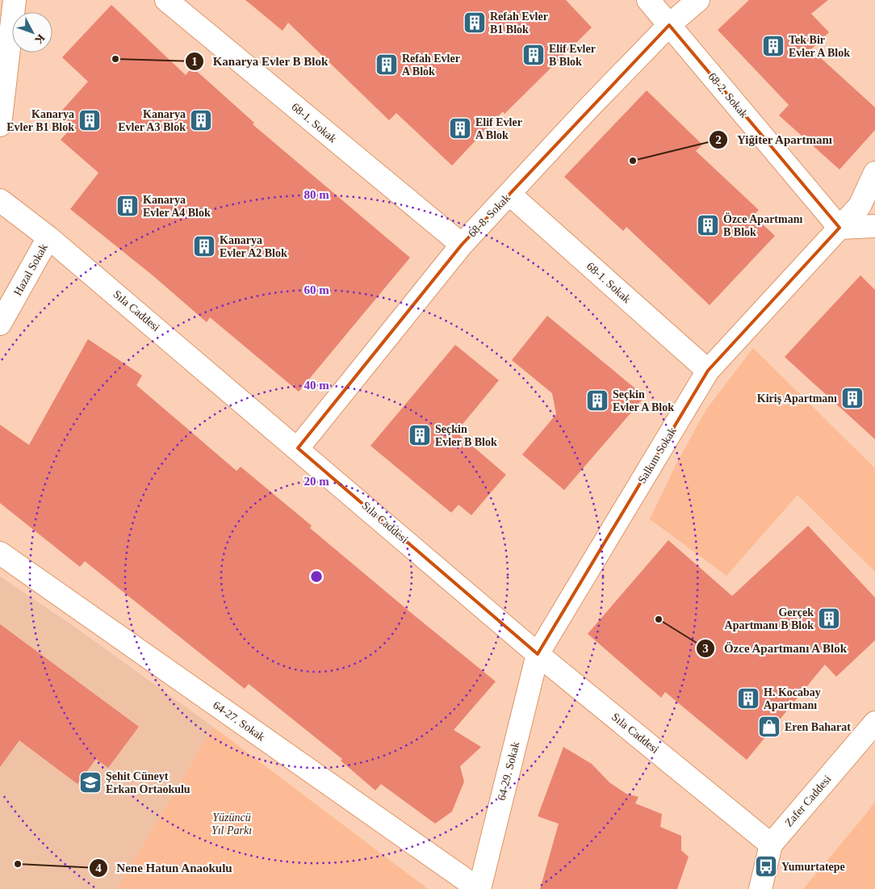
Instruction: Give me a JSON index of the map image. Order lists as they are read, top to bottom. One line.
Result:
{"streets":{"street":["68-2. Sokak","68-1. Sokak","68-8. Sokak","Hazal Sokak","Sıla Caddesi","Salkım Sokak","64-27. Sokak","64-29. Sokak","Zafer Caddesi"]},"crossings":[["68-2. Sokak","68-8. Sokak"],["68-2. Sokak","Salkım Sokak"],["68-1. Sokak","68-8. Sokak"],["68-1. Sokak","Salkım Sokak"],["68-8. Sokak","Sıla Caddesi"],["Hazal Sokak","Sıla Caddesi"],["Sıla Caddesi","Salkım Sokak"],["Sıla Caddesi","64-29. Sokak"],["Sıla Caddesi","Zafer Caddesi"],["Salkım Sokak","64-29. Sokak"],["64-27. Sokak","64-29. Sokak"]],"parks":["Yüzüncü Yıl Parkı"],"places":{"building":["Refah Evler B1 Blok","Tek Bir Evler A Blok","Elif Evler B Blok","Refah Evler A Blok","Kanarya Evler B1 Blok","Kanarya Evler A3 Blok","Elif Evler A Blok","Kanarya Evler A4 Blok","Özce Apartmanı B Blok","Kanarya Evler A2 Blok","Kiriş Apartmanı","Seçkin Evler A Blok","Seçkin Evler B Blok","Gerçek Apartmanı B Blok","H. Kocabay Apartmanı"],"other":["Kanarya Evler B Blok","Yiğiter Apartmanı","Özce Apartmanı A Blok","Nene Hatun Anaokulu"],"shop":["Eren Baharat"],"school or university":["Şehit Cüneyt Erkan Ortaokulu"],"bus stop":["Yumurtatepe"]},"north":"bottom right","rings":["80 m","60 m","40 m","20 m"]}
